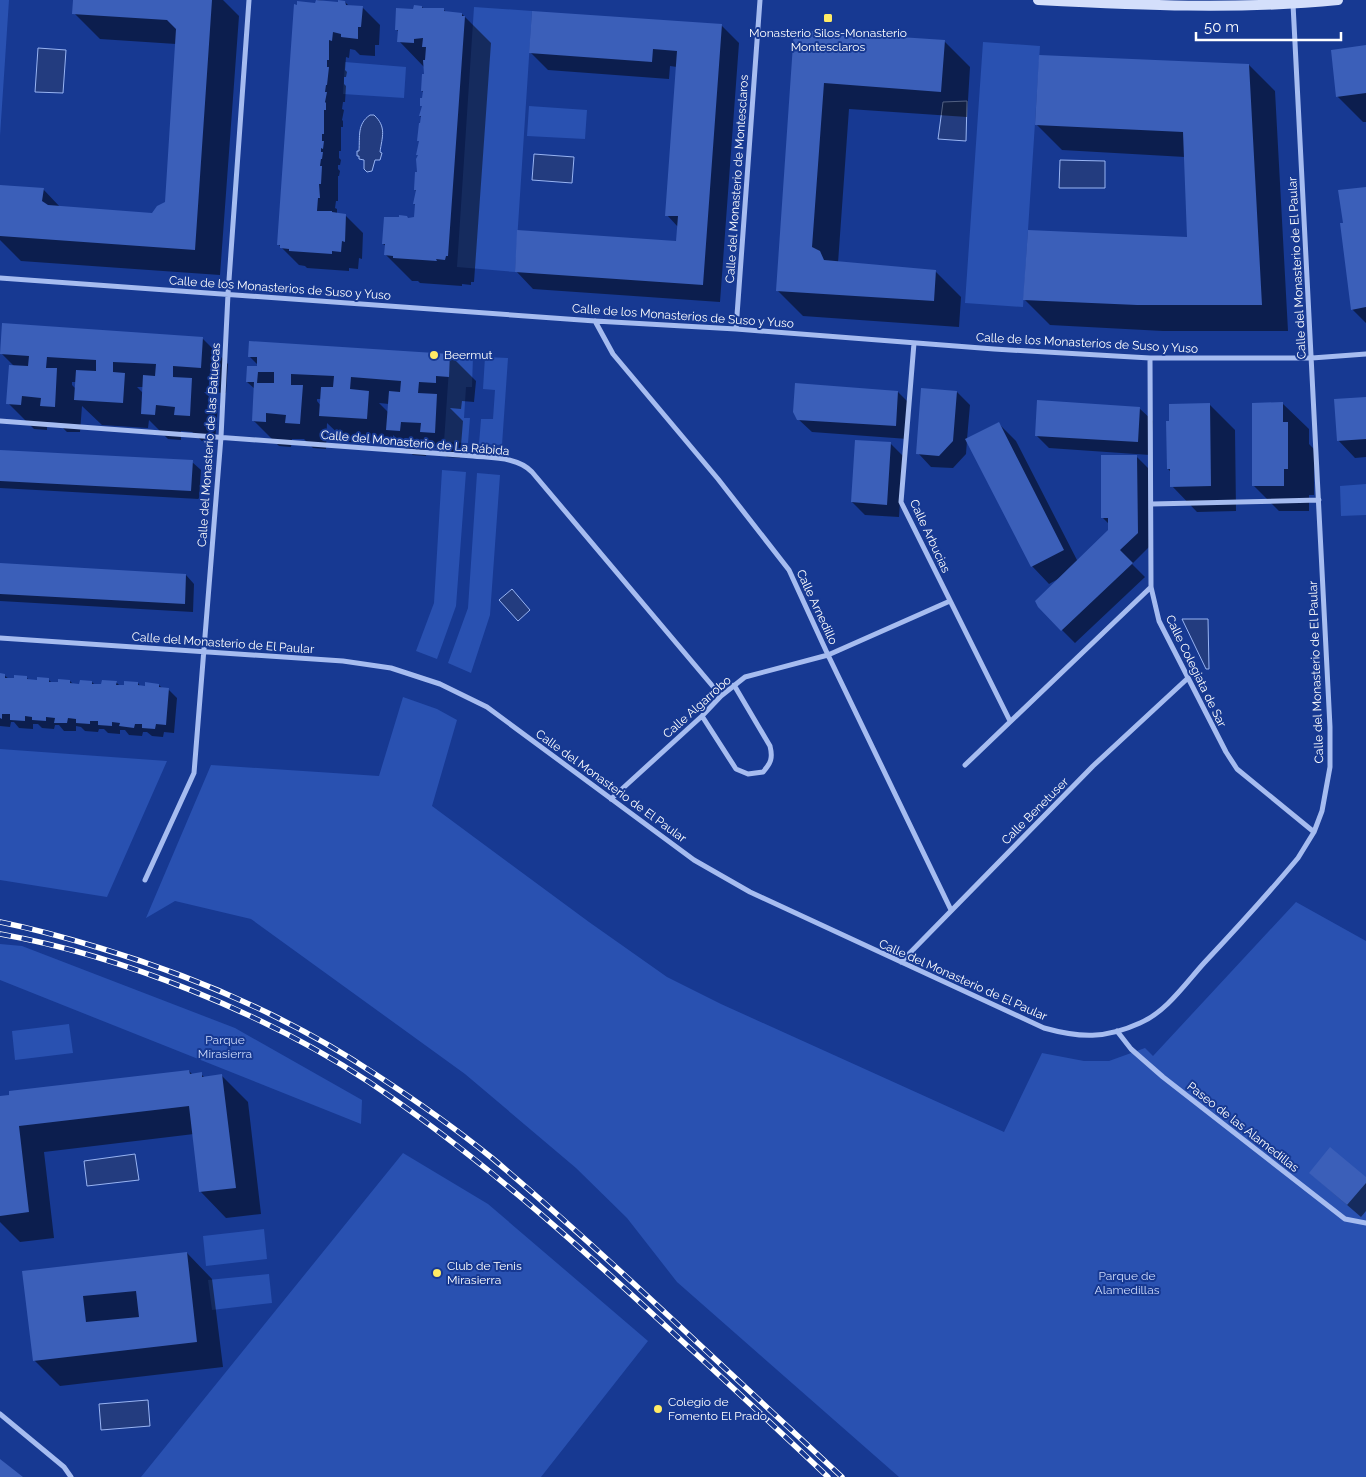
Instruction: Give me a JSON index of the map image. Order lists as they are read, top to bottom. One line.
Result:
{"streets":{"street":["Calle del Monasterio de Montesclaros","Calle del Monasterio de El Paular","Calle de los Monasterios de Suso y Yuso","Calle del Monasterio de La Rábida","Calle del Monasterio de las Batuecas","Calle Arbucias","Calle Arnedillo","Calle Colegiata de Sar","Calle Algarrobo","Calle Benetuser","Paseo de las Alamedillas"]},"crossings":[["Calle del Monasterio de Montesclaros","Calle de los Monasterios de Suso y Yuso"],["Calle del Monasterio de El Paular","Calle de los Monasterios de Suso y Yuso"],["Calle del Monasterio de El Paular","Calle del Monasterio de las Batuecas"],["Calle del Monasterio de El Paular","Calle Colegiata de Sar"],["Calle del Monasterio de El Paular","Calle Algarrobo"],["Calle del Monasterio de El Paular","Calle Benetuser"],["Calle del Monasterio de El Paular","Paseo de las Alamedillas"],["Calle de los Monasterios de Suso y Yuso","Calle del Monasterio de las Batuecas"],["Calle de los Monasterios de Suso y Yuso","Calle Arbucias"],["Calle de los Monasterios de Suso y Yuso","Calle Arnedillo"],["Calle de los Monasterios de Suso y Yuso","Calle Colegiata de Sar"],["Calle del Monasterio de La Rábida","Calle del Monasterio de las Batuecas"],["Calle del Monasterio de La Rábida","Calle Algarrobo"],["Calle Arbucias","Calle Algarrobo"],["Calle Arnedillo","Calle Algarrobo"],["Calle Arnedillo","Calle Benetuser"],["Calle Colegiata de Sar","Calle Benetuser"]],"parks":["Parque Mirasierra","Parque de Alamedillas"],"places":{"transit":["Monasterio Silos-Monasterio Montesclaros"],"other":["Beermut","Club de Tenis Mirasierra","Colegio de Fomento El Prado"]},"scale_bar":"50 m"}
